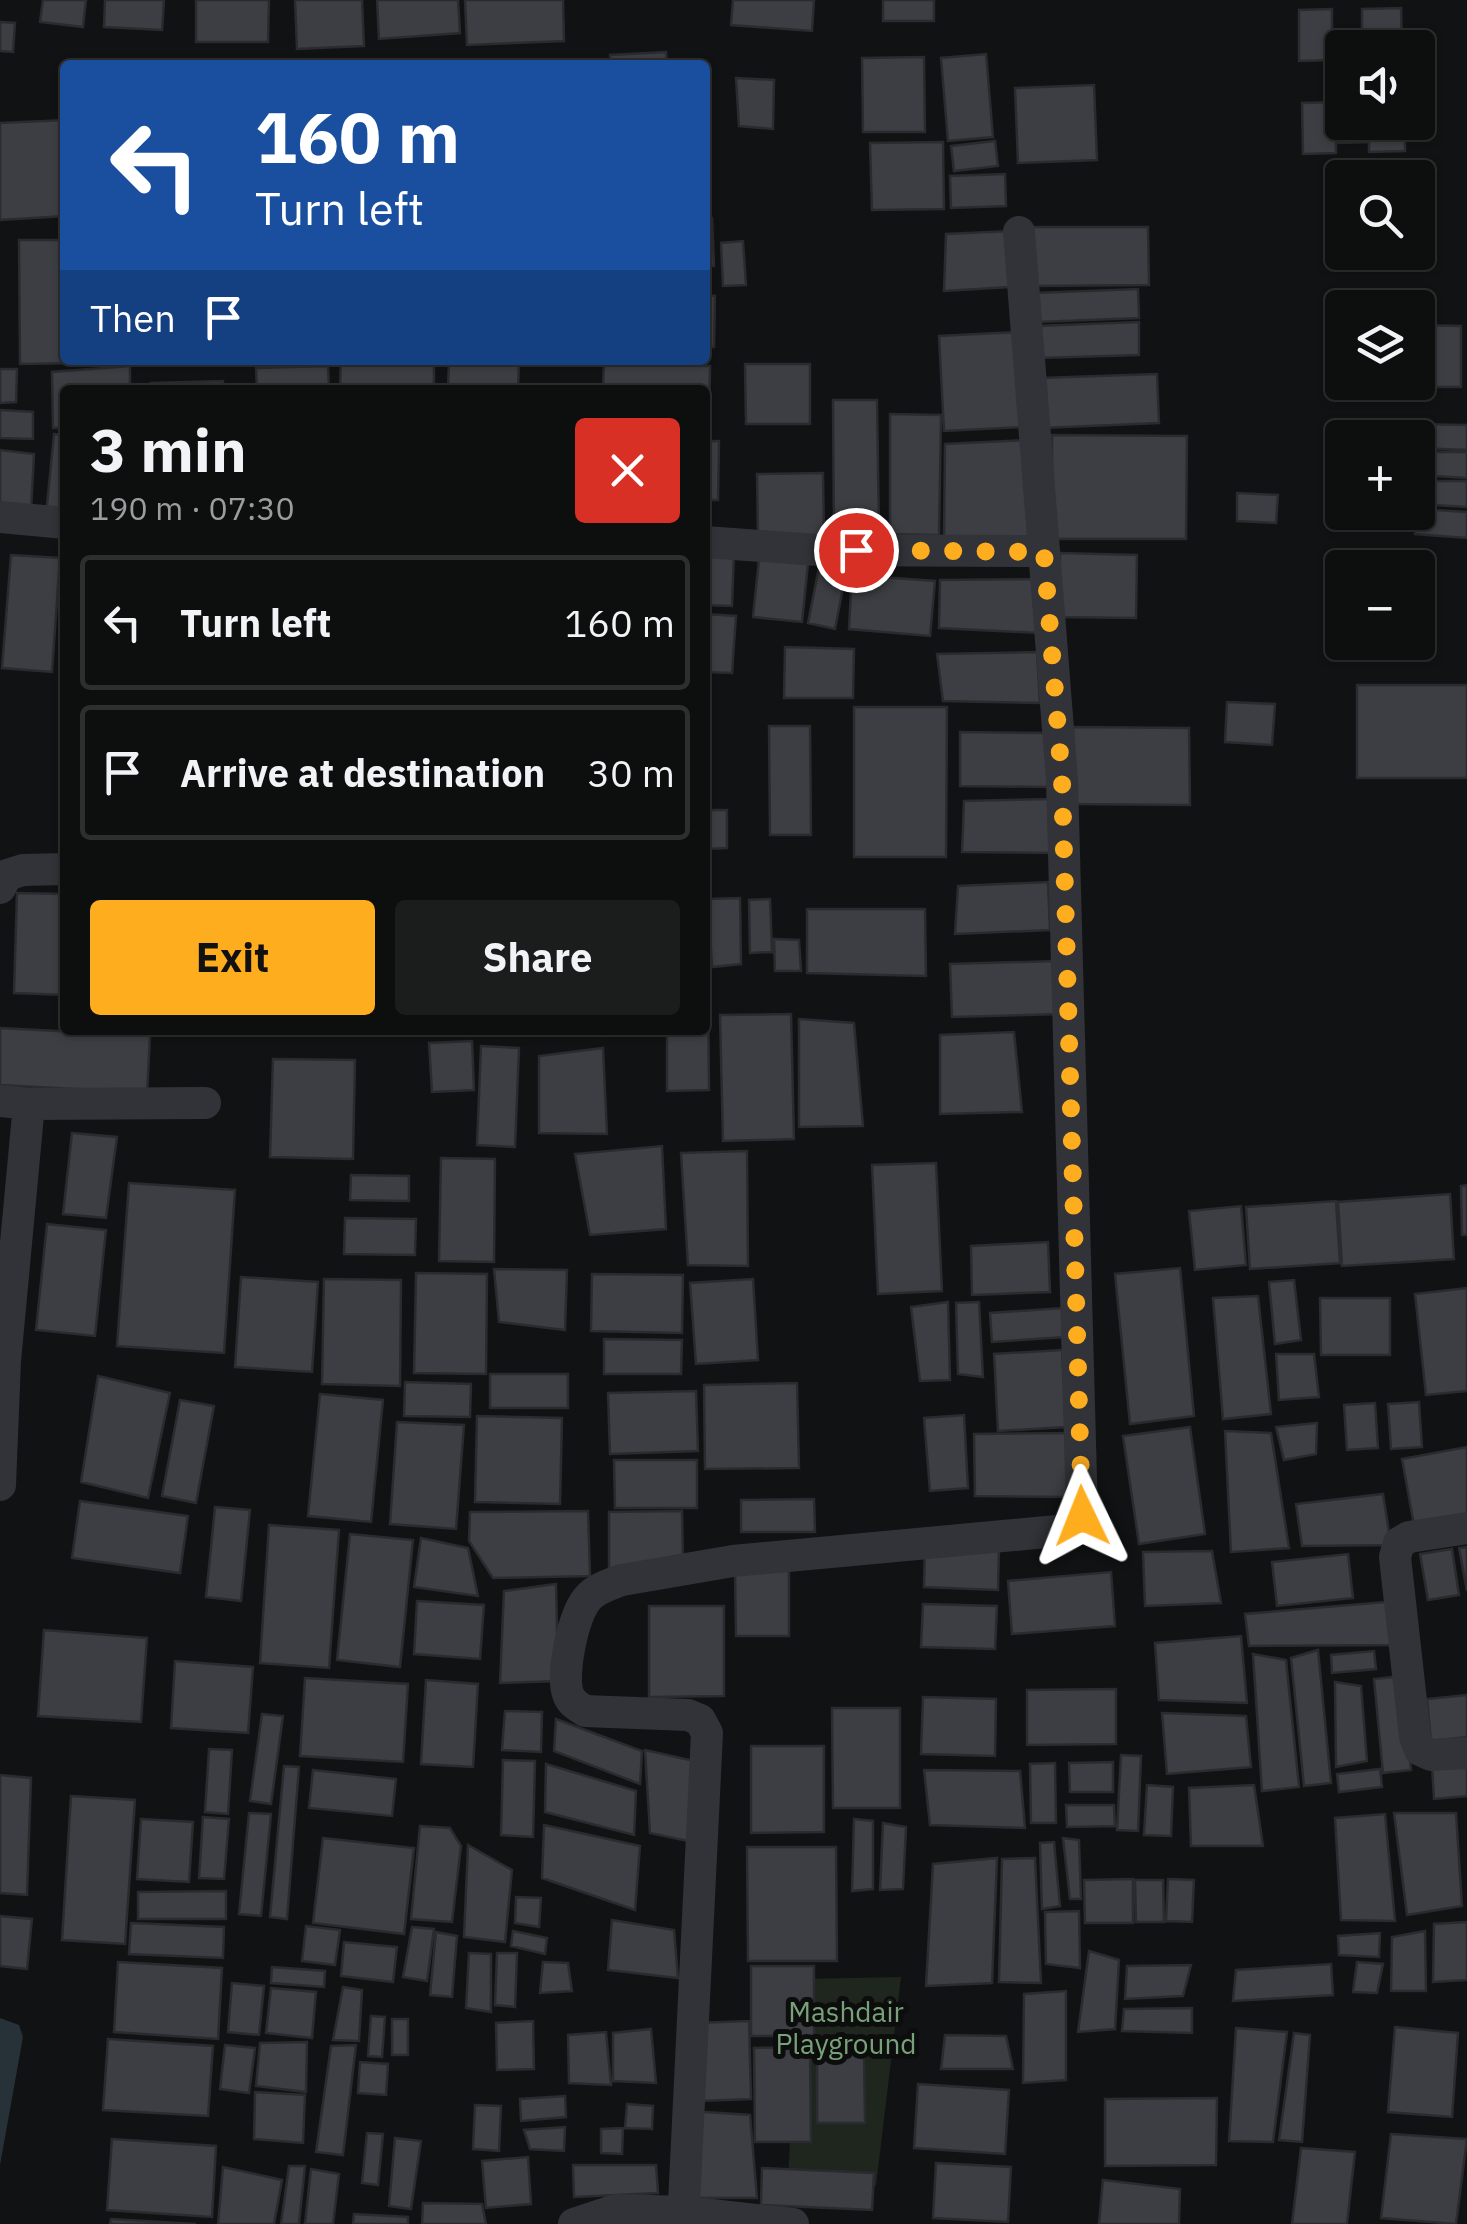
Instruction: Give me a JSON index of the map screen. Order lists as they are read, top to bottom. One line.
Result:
{"parks":["Mashdair Playground"],"page":{"map_buttons":["+","−"],"turn":["160 m","Turn left"],"then":"Then","heading":["3 min","190 m · 07:30"],"list":[{"name":"Turn left","value":"160 m"},{"name":"Arrive at destination","value":"30 m"}],"buttons":["Exit","Share"]}}
